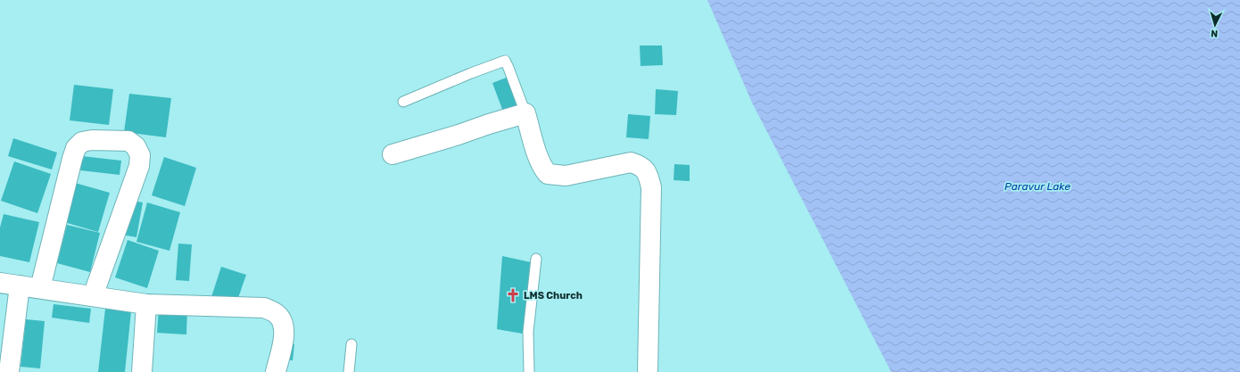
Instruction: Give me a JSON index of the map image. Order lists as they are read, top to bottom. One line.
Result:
{"water":["Paravur Lake"],"places":{"church":["LMS Church"]},"north":"bottom"}
